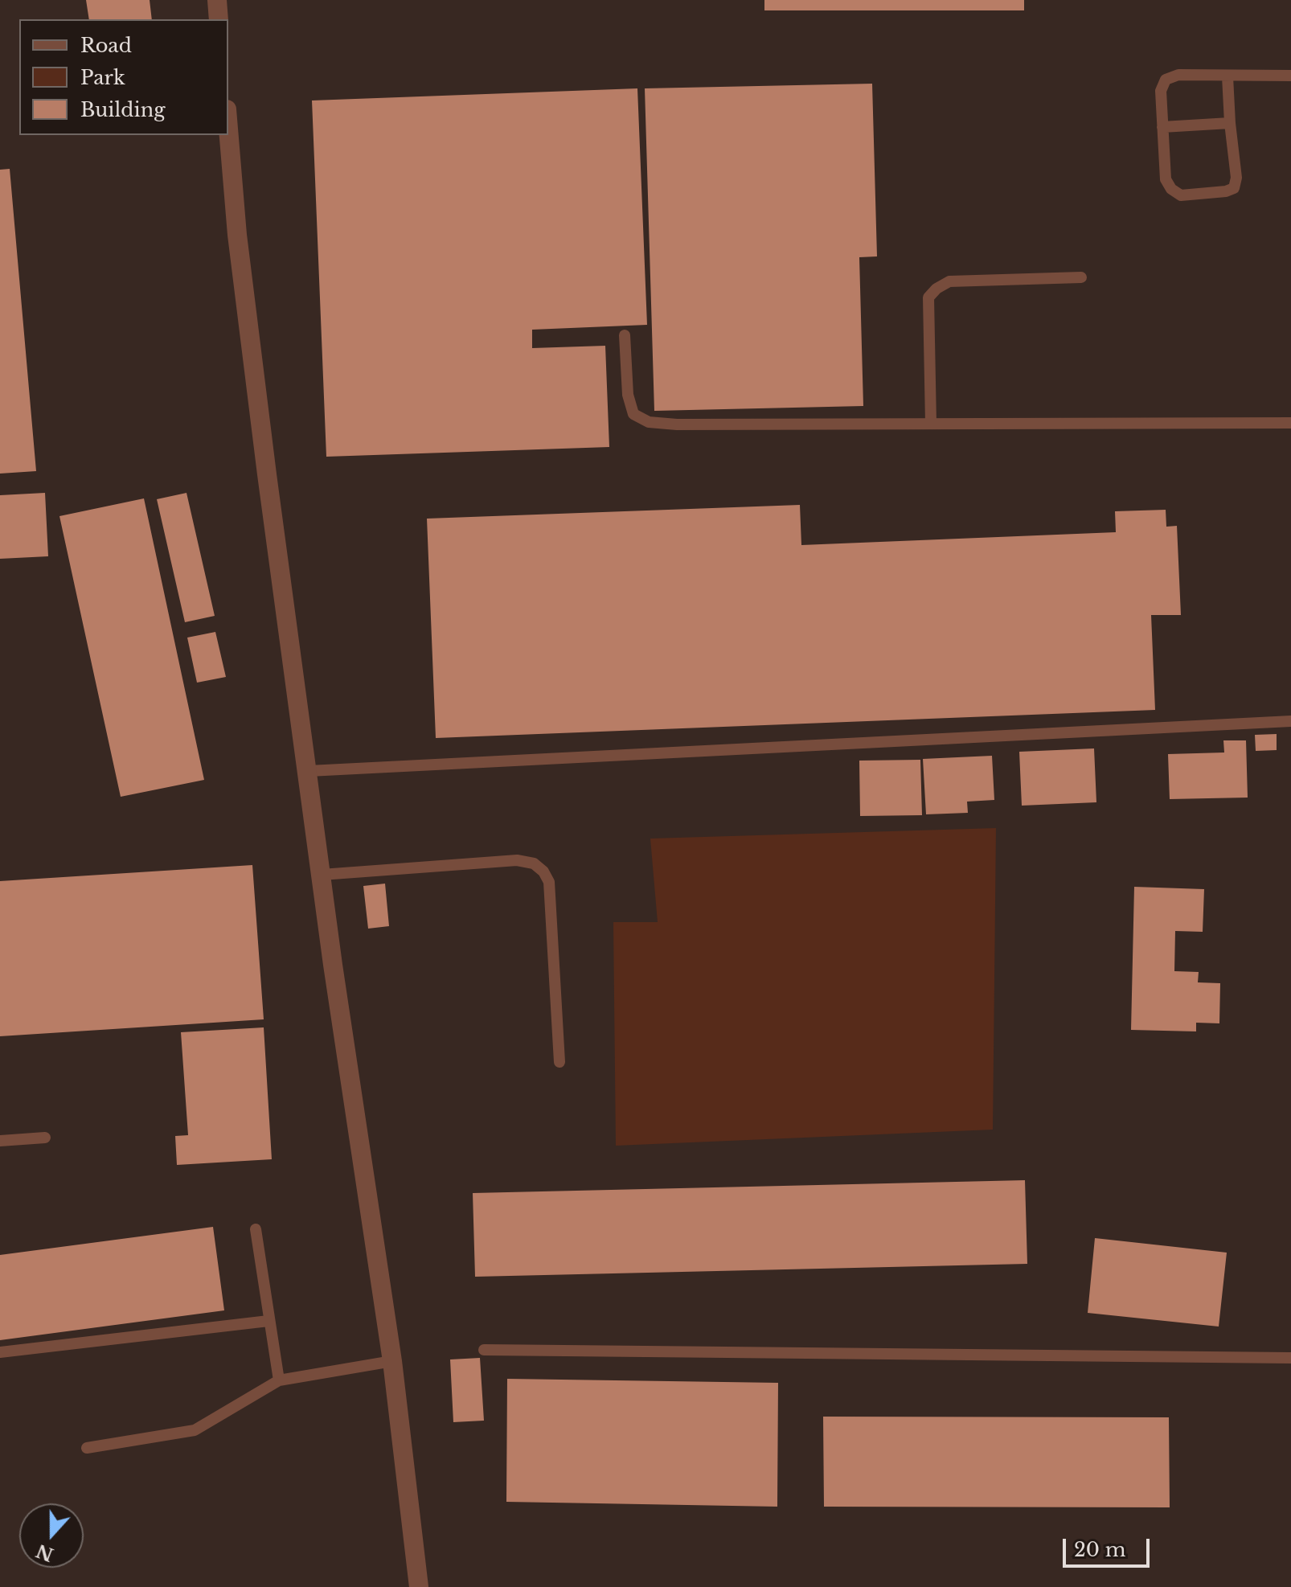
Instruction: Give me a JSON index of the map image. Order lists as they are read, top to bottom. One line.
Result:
{"legend":["Road","Park","Building"],"scale_bar":"20 m","north":"bottom"}
